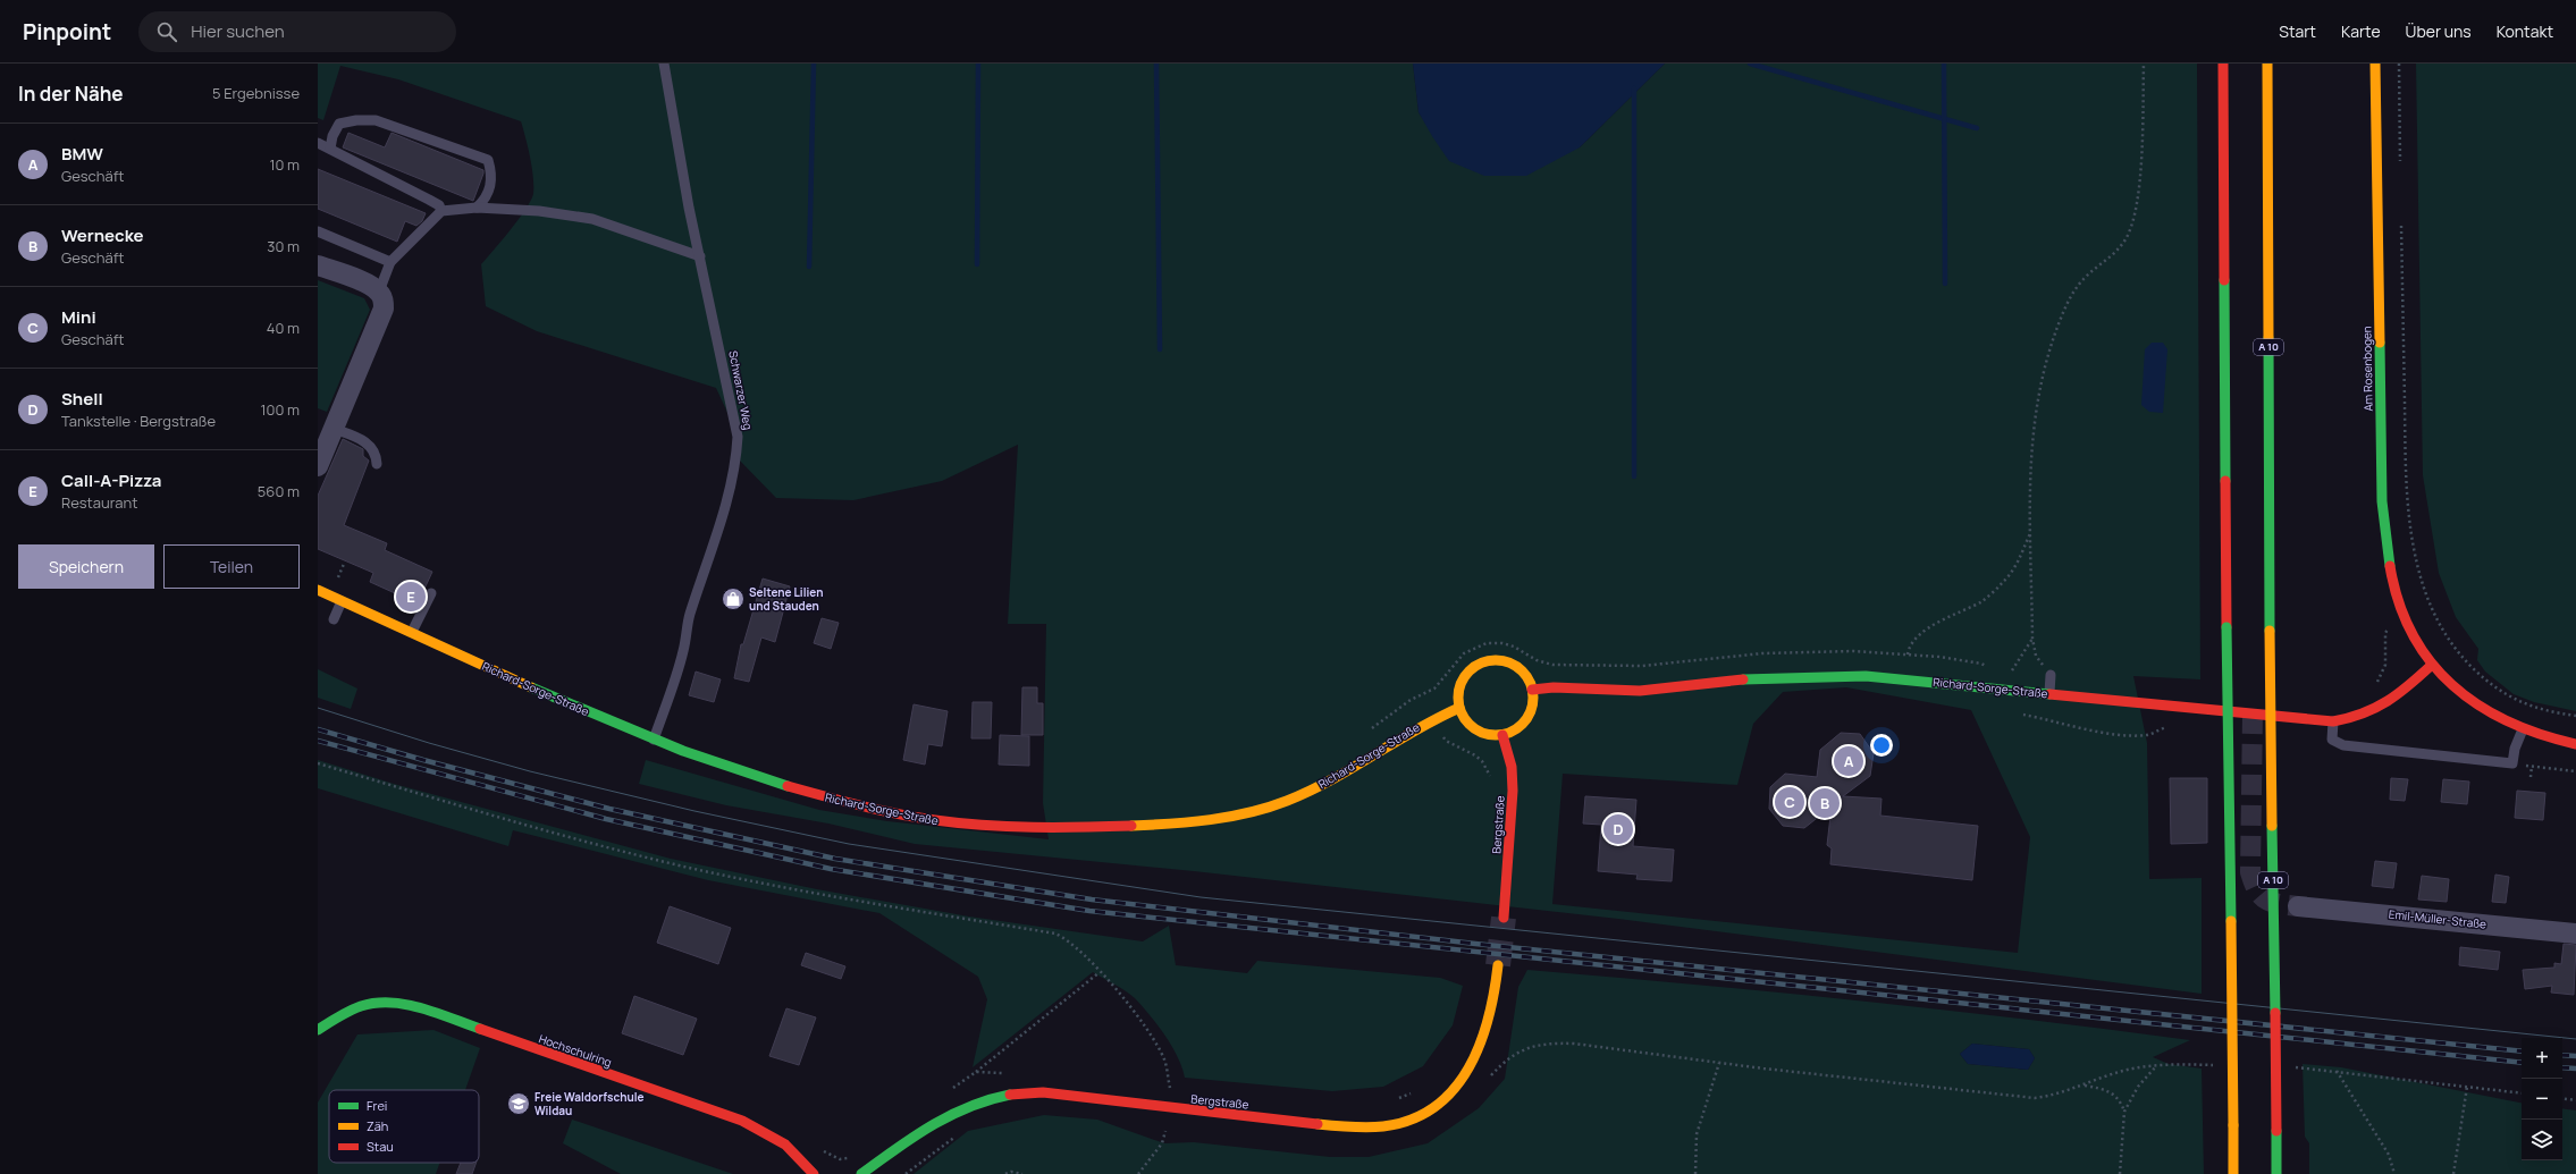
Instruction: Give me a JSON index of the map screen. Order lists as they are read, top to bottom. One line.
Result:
{"streets":{"main road":["A 10","Am Rosenbogen","Richard-Sorge-Straße","Bergstraße","Hochschulring"],"street":["Emil-Müller-Straße"],"lane":["Schwarzer Weg"]},"crossings":[["Am Rosenbogen","Richard-Sorge-Straße"],["Schwarzer Weg","Richard-Sorge-Straße"],["Richard-Sorge-Straße","Bergstraße"]],"places":{"shop":["Seltene Lilien und Stauden"],"school or university":["Freie Waldorfschule Wildau"]},"legend":["Frei","Zäh","Stau"],"page":{"header":"Pinpoint","search":"Hier suchen","nav":["Start","Karte","Über uns","Kontakt"],"heading":["In der Nähe","5 Ergebnisse"],"list":[{"mark":"A","name":"BMW","note":"Geschäft","value":"10 m"},{"mark":"B","name":"Wernecke","note":"Geschäft","value":"30 m"},{"mark":"C","name":"Mini","note":"Geschäft","value":"40 m"},{"mark":"D","name":"Shell","note":"Tankstelle · Bergstraße","value":"100 m"},{"mark":"E","name":"Call-A-Pizza","note":"Restaurant","value":"560 m"}],"buttons":["Speichern","Teilen"],"pins":["E","A","C","B","D"],"map_buttons":["+","−"]}}
